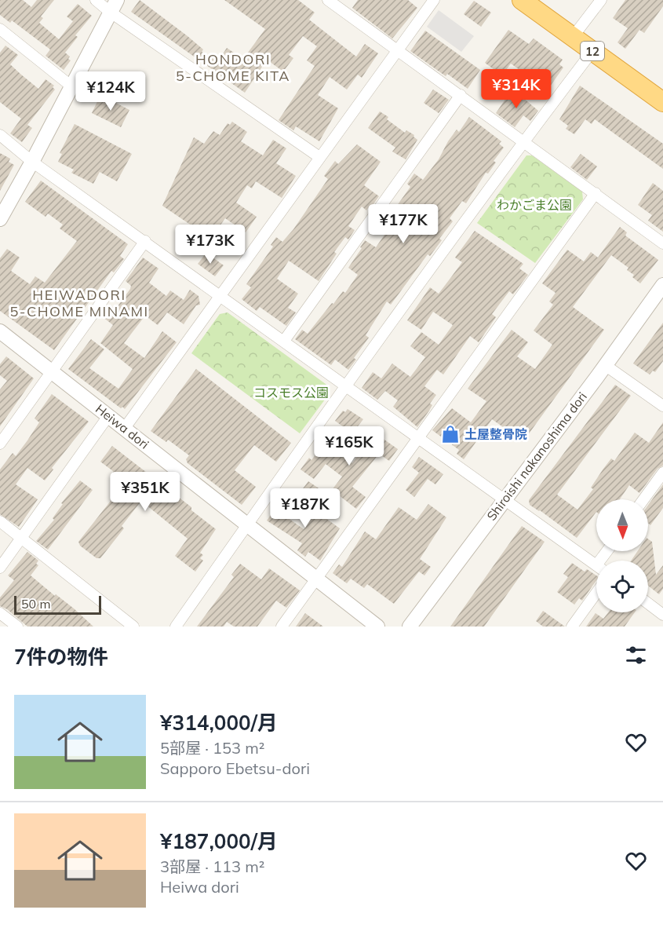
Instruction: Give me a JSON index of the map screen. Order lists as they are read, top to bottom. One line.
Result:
{"streets":{"highway":["12"],"street":["Heiwa dori","Shiroishi nakanoshima dori"]},"districts":["HONDORI 5-CHOME KITA","HEIWADORI 5-CHOME MINAMI"],"parks":["わかごま公園","コスモス公園"],"places":{"shop":["土屋整骨院"]},"scale_bar":"50 m","north":"bottom","page":{"price":["¥314K","¥124K","¥177K","¥173K","¥165K","¥351K","¥187K"],"scale":"50 m","heading":"7件の物件","list":[{"name":"¥314,000/月","note":"5部屋 · 153 m² · Sapporo Ebetsu-dori"},{"name":"¥187,000/月","note":"3部屋 · 113 m² · Heiwa dori"}]}}
